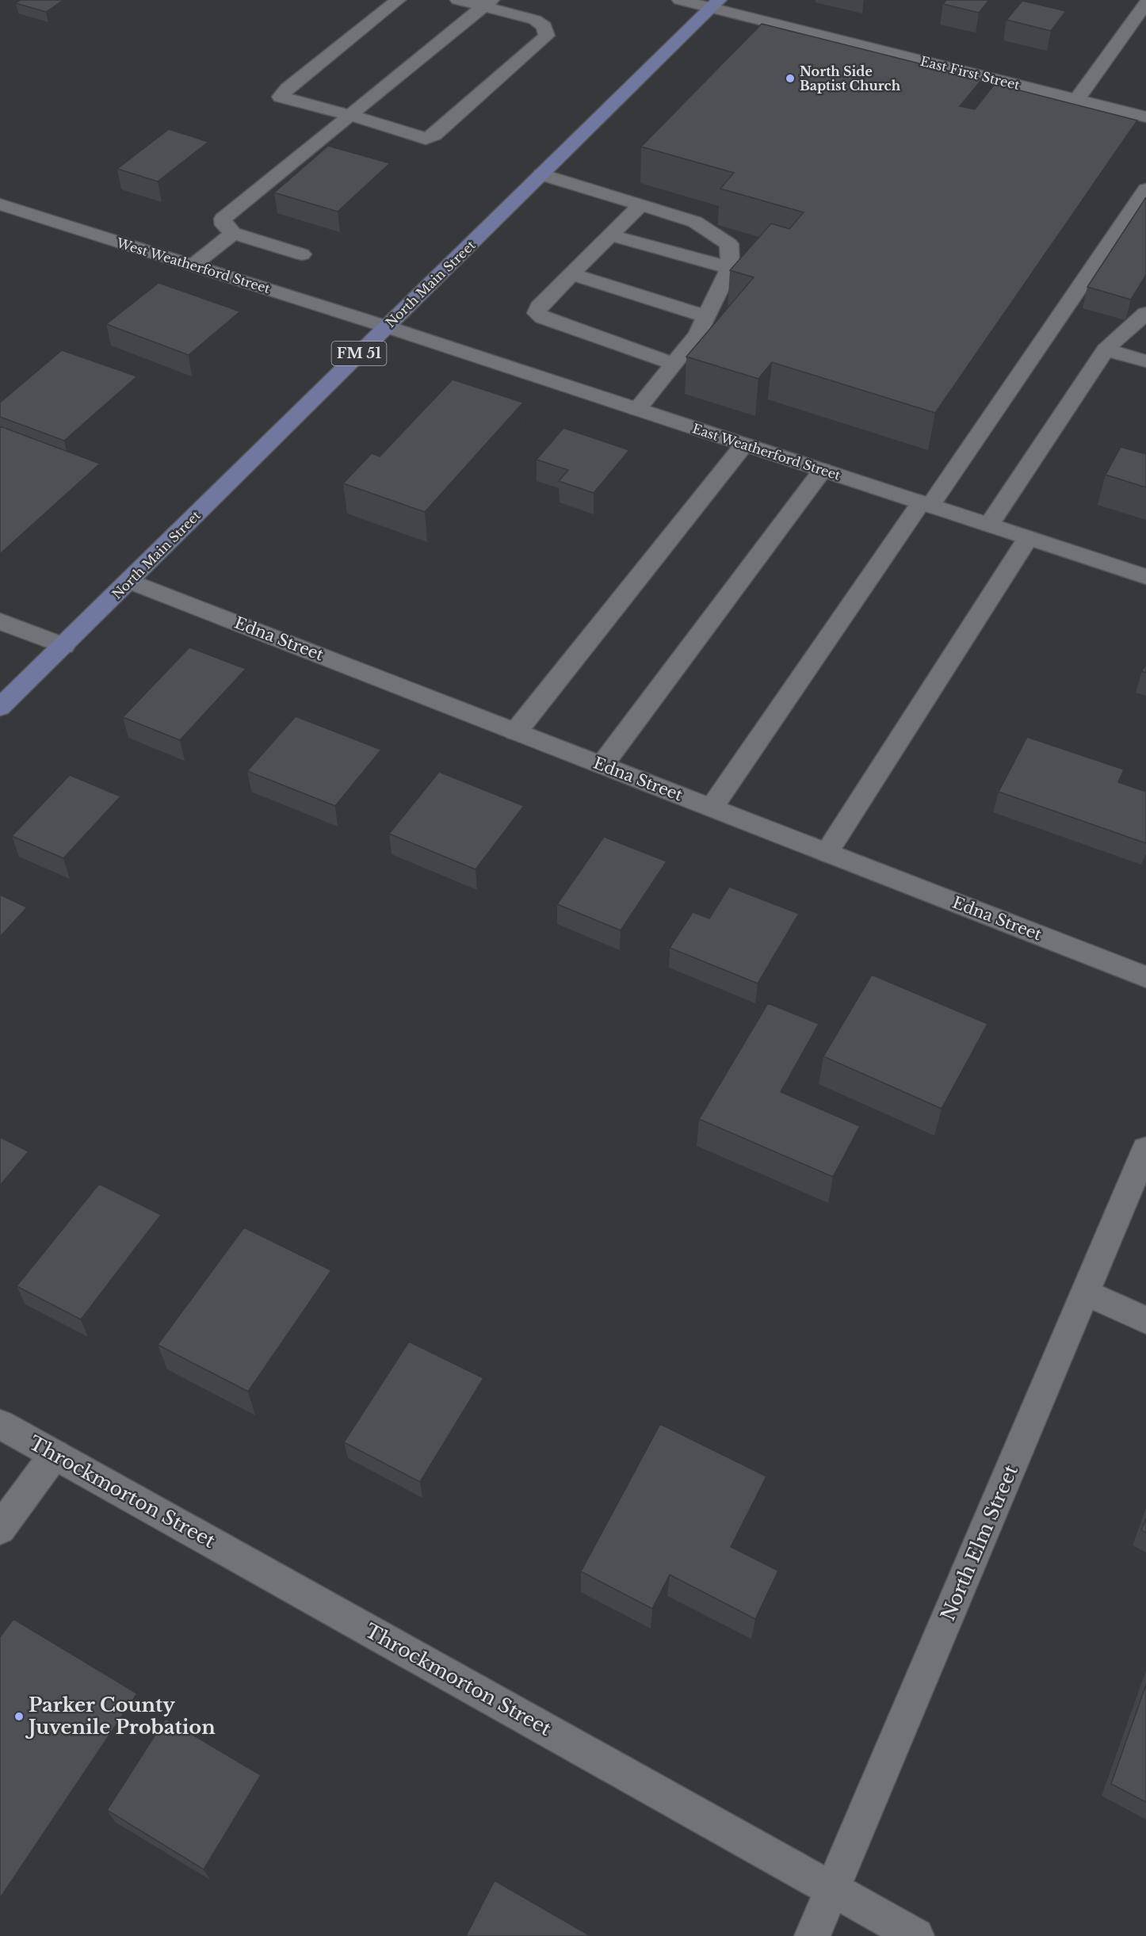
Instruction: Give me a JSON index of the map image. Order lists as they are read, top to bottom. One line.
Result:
{"streets":{"main road":["North Main Street","FM 51"],"street":["East First Street","West Weatherford Street","East Weatherford Street","Edna Street","Throckmorton Street","North Elm Street"]},"crossings":[["East First Street","North Main Street"],["West Weatherford Street","North Main Street"],["West Weatherford Street","East Weatherford Street"],["North Main Street","East Weatherford Street"],["North Main Street","Edna Street"],["Throckmorton Street","North Elm Street"]],"places":["North Side Baptist Church","Parker County Juvenile Probation"]}
